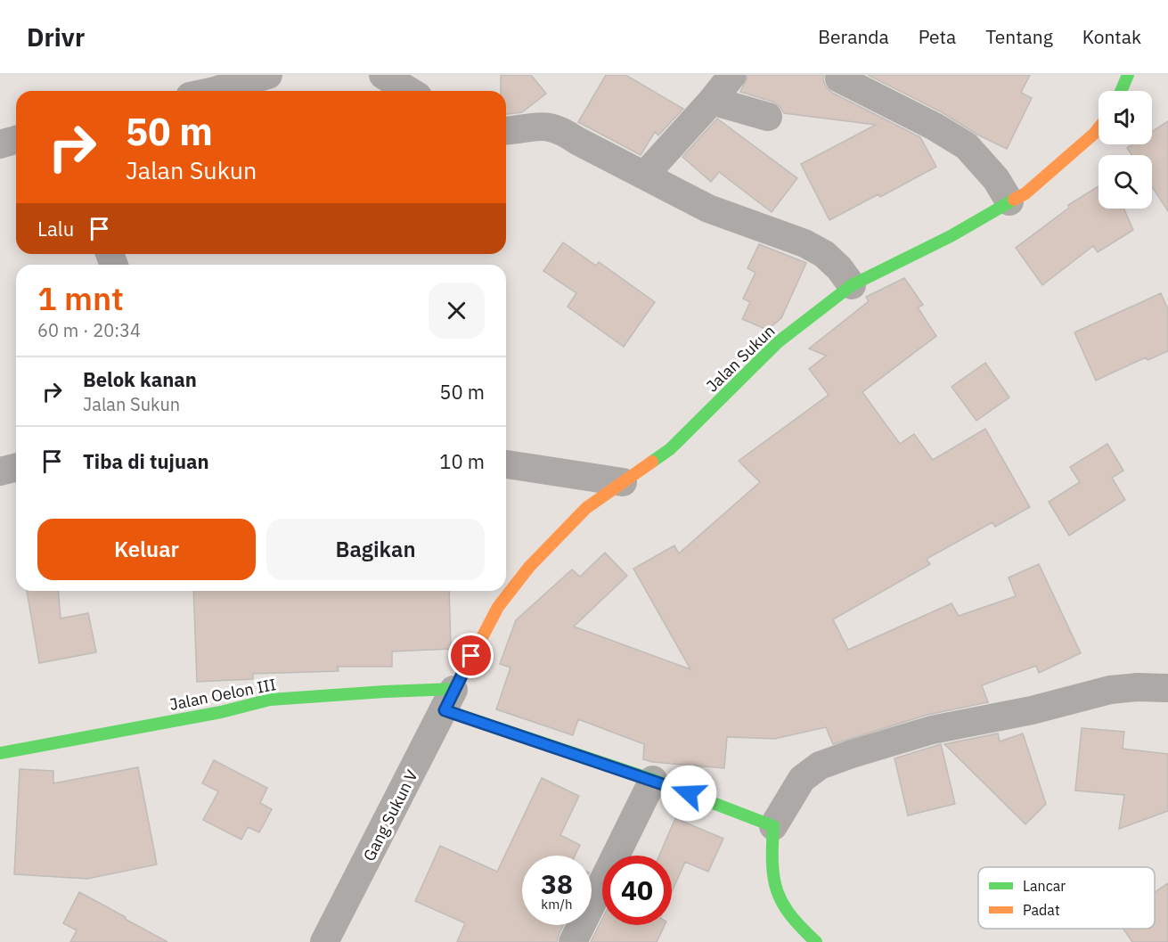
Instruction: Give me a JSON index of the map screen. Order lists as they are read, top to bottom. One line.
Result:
{"streets":{"street":["Jalan Sukun","Jalan Oelon III","Gang Sukun V"]},"crossings":[["Jalan Sukun","Jalan Oelon III"],["Jalan Sukun","Gang Sukun V"],["Jalan Oelon III","Gang Sukun V"]],"legend":["Lancar","Padat"],"page":{"header":"Drivr","nav":["Beranda","Peta","Tentang","Kontak"],"turn":["50 m","Jalan Sukun"],"then":"Lalu","heading":["1 mnt","60 m · 20:34"],"list":[{"name":"Belok kanan","note":"Jalan Sukun","value":"50 m"},{"name":"Tiba di tujuan","value":"10 m"}],"buttons":["Keluar","Bagikan"],"speed":"38 km/h","limit":"40"}}
